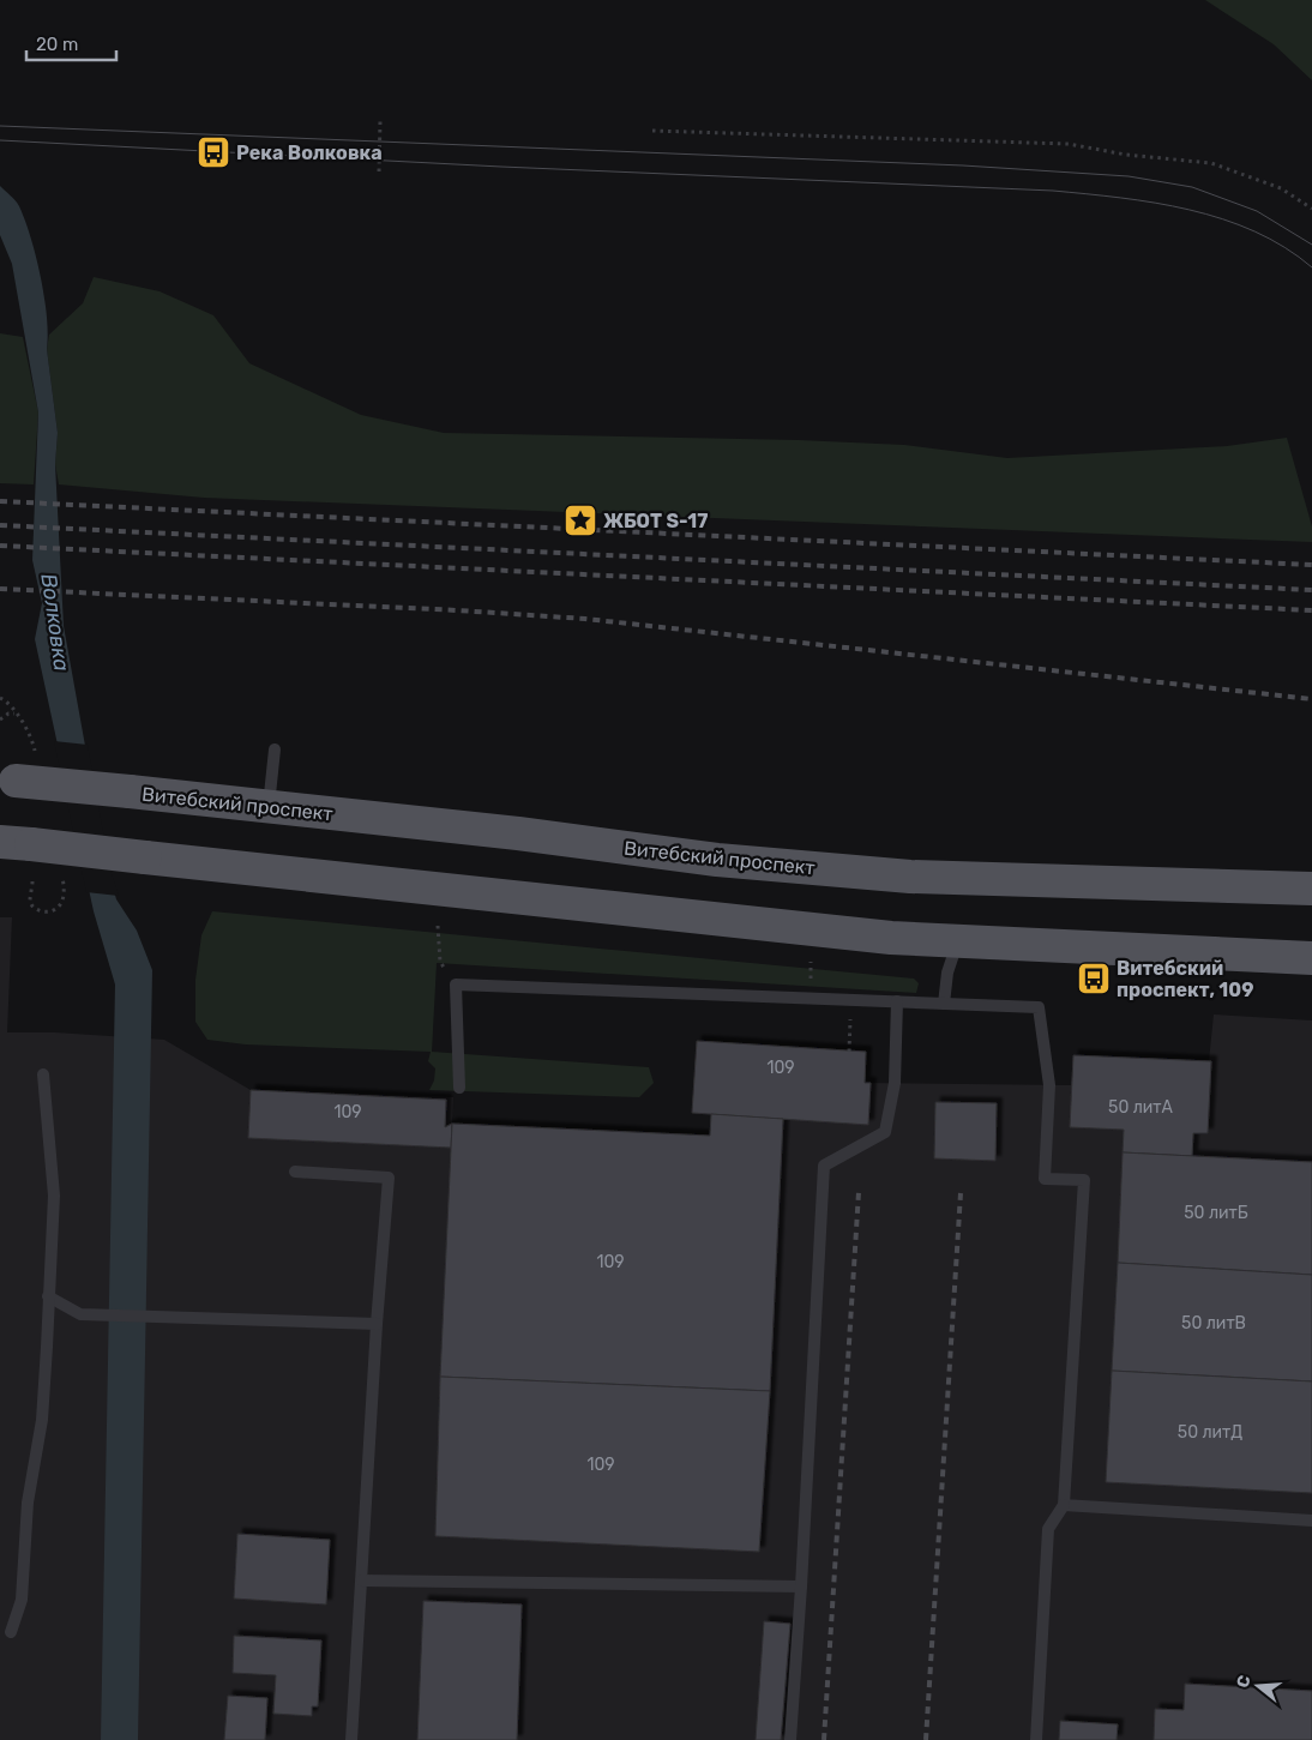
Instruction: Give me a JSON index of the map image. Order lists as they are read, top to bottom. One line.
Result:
{"streets":{"main road":["Витебский проспект"]},"water":["Волковка"],"places":{"bus stop":["Река Волковка","Витебский проспект, 109"],"place":["ЖБОТ S-17"]},"house_numbers":["109","50 литА","109","50 литБ","109","50 литВ","50 литД","109"],"scale_bar":"20 m","north":"left"}
